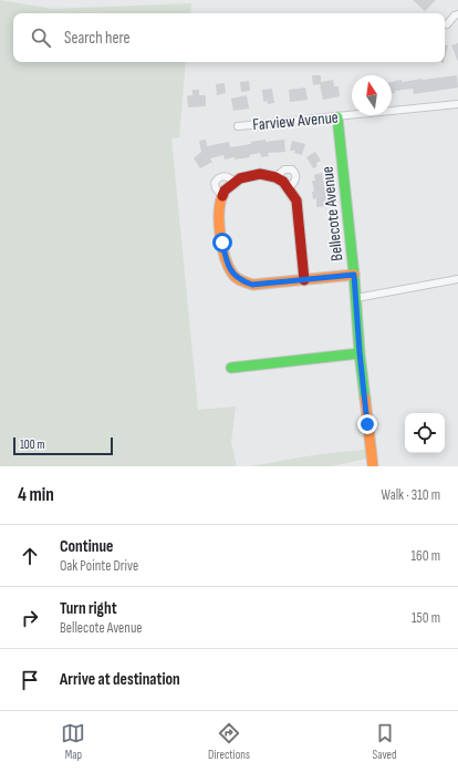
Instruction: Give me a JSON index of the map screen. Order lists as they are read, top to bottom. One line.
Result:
{"streets":{"street":["Farview Avenue","Bellecote Avenue"]},"crossings":[["Farview Avenue","Bellecote Avenue"]],"scale_bar":"100 m","north":"top","page":{"search":"Search here","scale":"100 m","heading":["4 min","Walk · 310 m"],"list":[["Continue","Oak Pointe Drive","160 m"],["Turn right","Bellecote Avenue","150 m"],"Arrive at destination"],"nav":["Map","Directions","Saved"]}}
